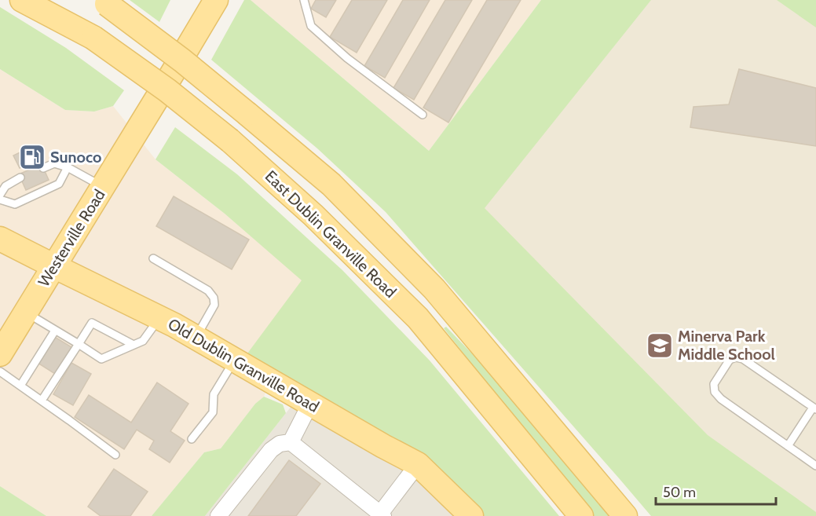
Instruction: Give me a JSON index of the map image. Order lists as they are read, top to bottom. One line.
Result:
{"streets":{"main road":["East Dublin Granville Road","Westerville Road","Old Dublin Granville Road"]},"crossings":[["Westerville Road","Old Dublin Granville Road"]],"places":{"fuel station":["Sunoco"],"school or university":["Minerva Park Middle School"]},"scale_bar":"50 m"}
